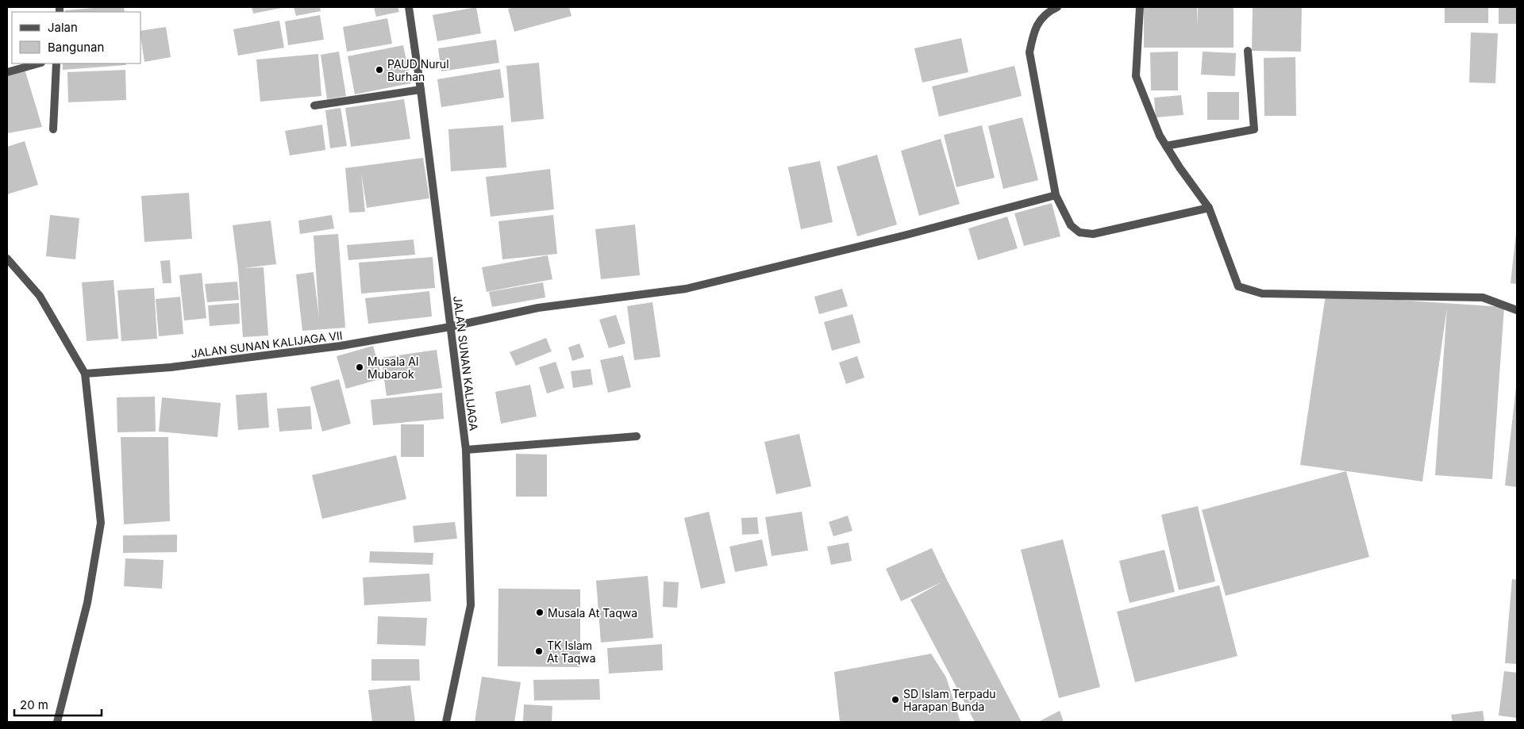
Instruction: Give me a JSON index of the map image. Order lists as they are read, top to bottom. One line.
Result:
{"streets":{"street":["JALAN SUNAN KALIJAGA VII","JALAN SUNAN KALIJAGA"]},"crossings":[["JALAN SUNAN KALIJAGA VII","JALAN SUNAN KALIJAGA"]],"places":["PAUD Nurul Burhan","Musala Al Mubarok","Musala At Taqwa","TK Islam At Taqwa","SD Islam Terpadu Harapan Bunda"],"legend":["Jalan","Bangunan"],"scale_bar":"20 m"}
